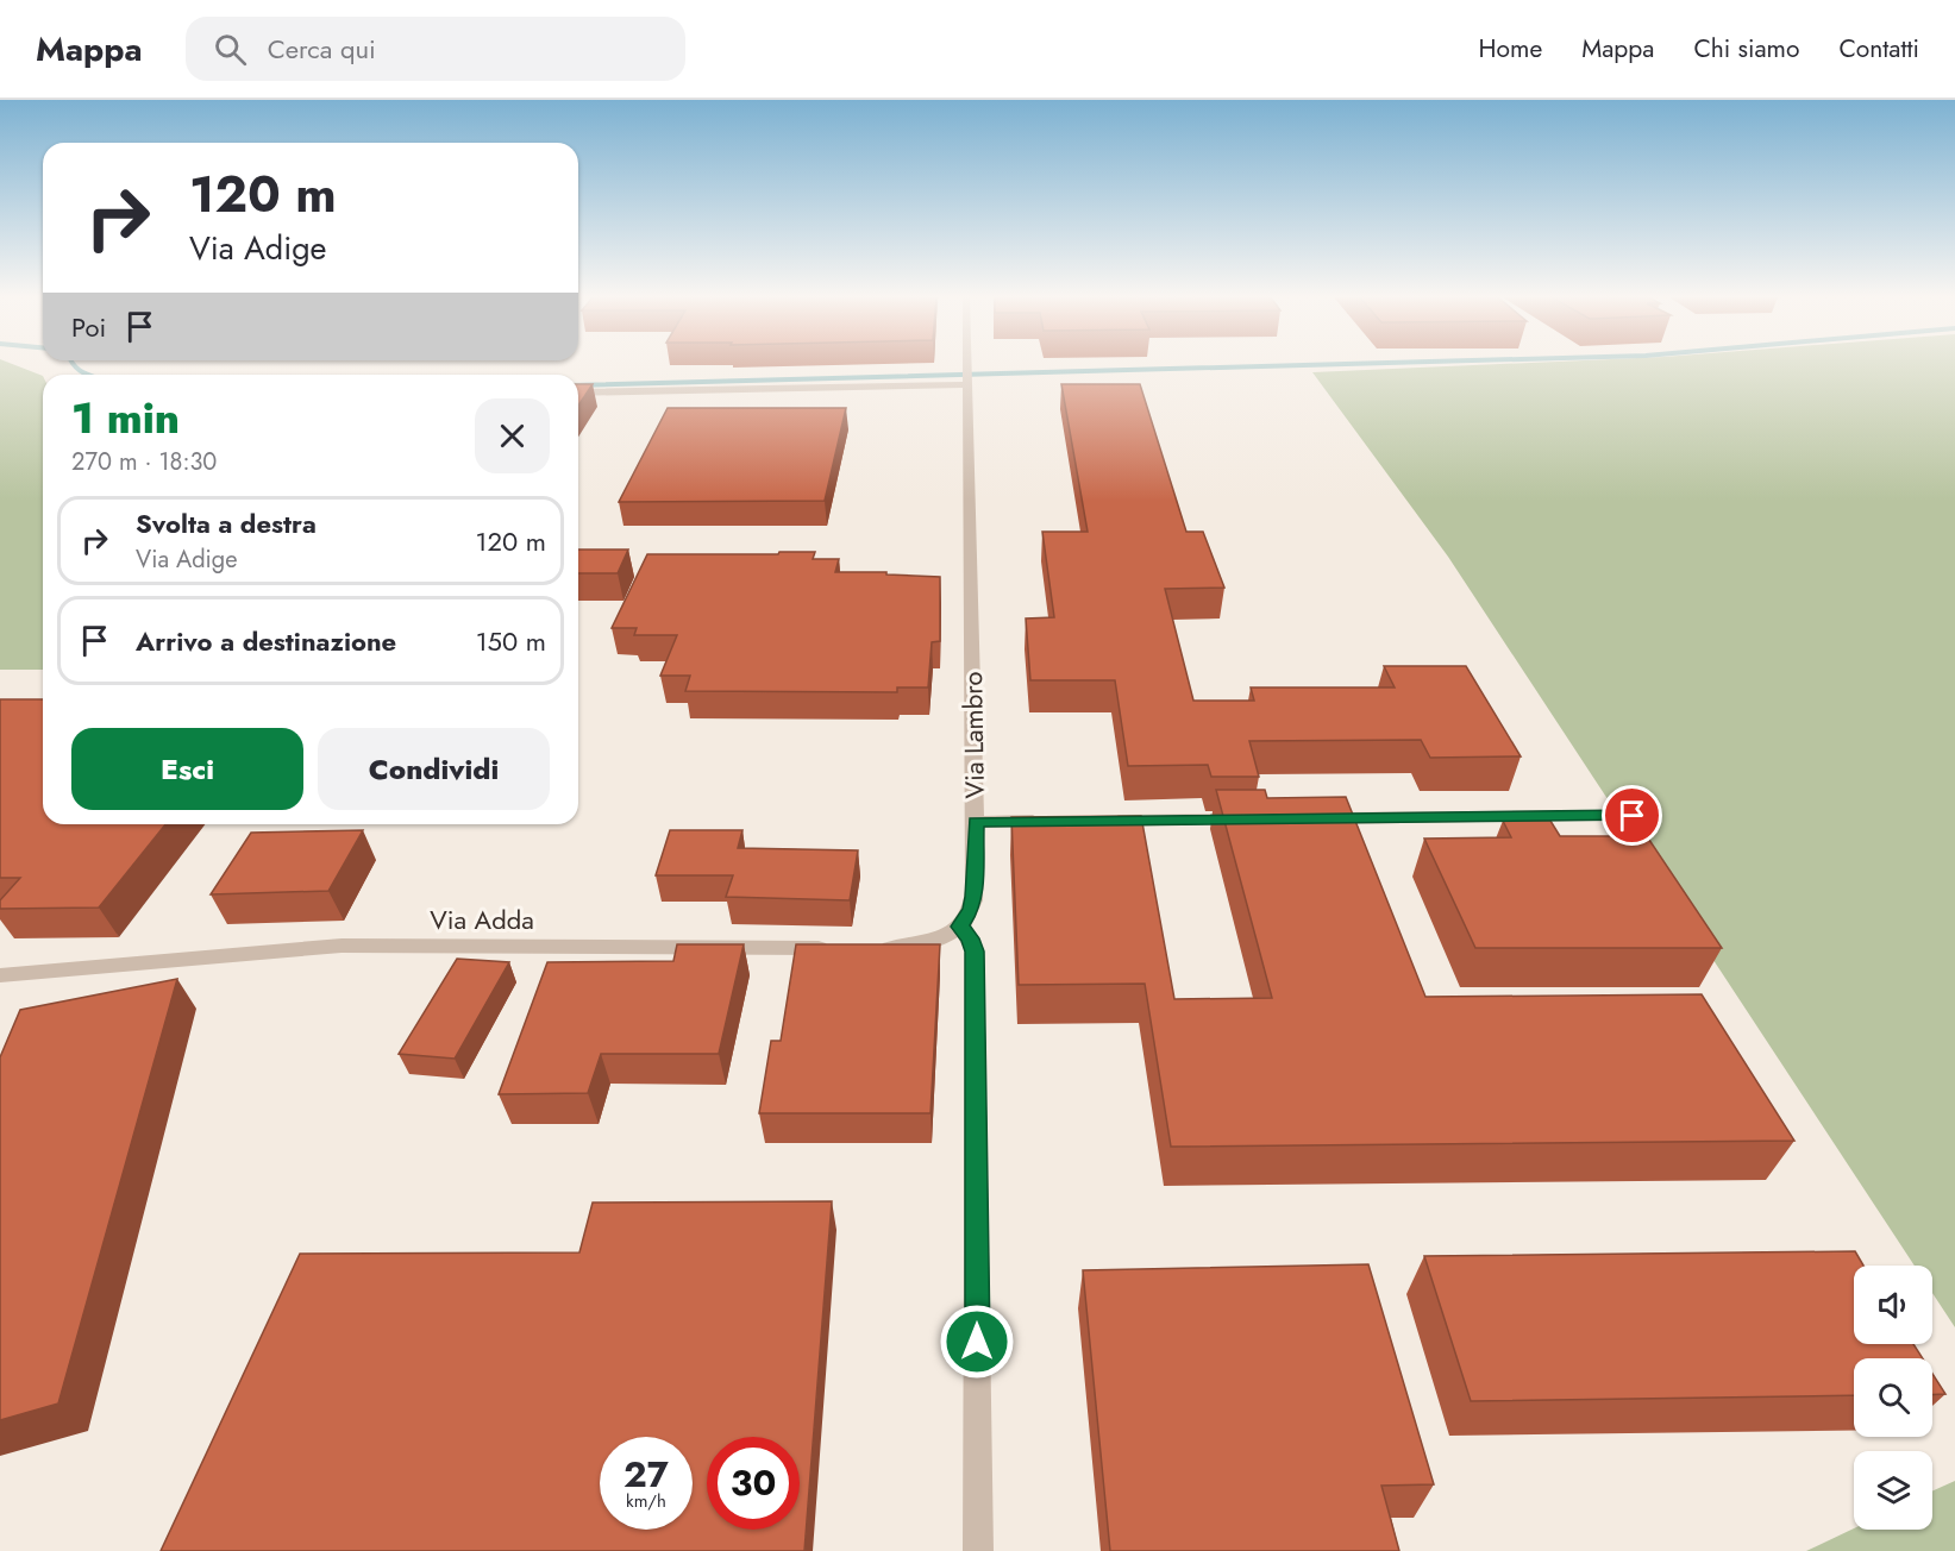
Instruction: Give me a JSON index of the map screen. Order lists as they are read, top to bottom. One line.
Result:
{"streets":{"street":["Via Lambro","Via Adda"]},"page":{"header":"Mappa","search":"Cerca qui","nav":["Home","Mappa","Chi siamo","Contatti"],"turn":["120 m","Via Adige"],"then":"Poi","heading":["1 min","270 m · 18:30"],"list":[{"name":"Svolta a destra","note":"Via Adige","value":"120 m"},{"name":"Arrivo a destinazione","value":"150 m"}],"buttons":["Esci","Condividi"],"speed":"27 km/h","limit":"30"}}
